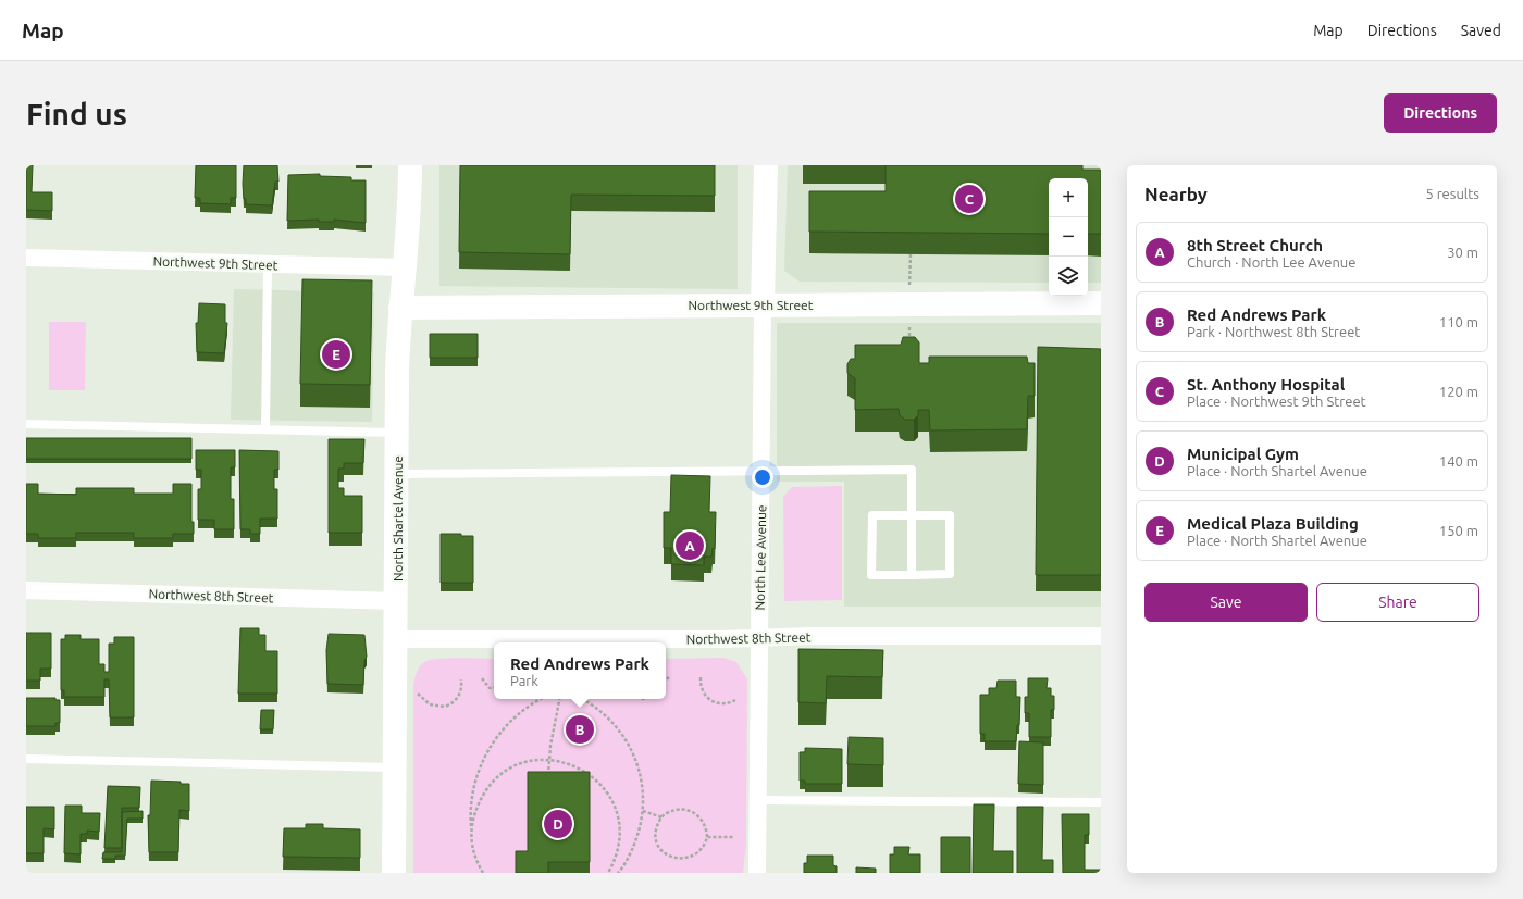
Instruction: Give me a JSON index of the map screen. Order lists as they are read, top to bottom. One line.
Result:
{"streets":{"street":["Northwest 9th Street","North Shartel Avenue","North Lee Avenue","Northwest 8th Street"]},"crossings":[["Northwest 9th Street","North Shartel Avenue"],["Northwest 9th Street","North Lee Avenue"],["North Shartel Avenue","Northwest 8th Street"],["North Lee Avenue","Northwest 8th Street"]],"page":{"header":"Map","nav":["Map","Directions","Saved"],"buttons":["Directions",["Save","Share"]],"title":"Find us","heading":["Nearby","5 results"],"map_buttons":["+","−"],"pins":["C","E","A","B","D"],"list":[{"mark":"A","name":"8th Street Church","note":"Church · North Lee Avenue","value":"30 m"},{"mark":"B","name":"Red Andrews Park","note":"Park · Northwest 8th Street","value":"110 m"},{"mark":"C","name":"St. Anthony Hospital","note":"Place · Northwest 9th Street","value":"120 m"},{"mark":"D","name":"Municipal Gym","note":"Place · North Shartel Avenue","value":"140 m"},{"mark":"E","name":"Medical Plaza Building","note":"Place · North Shartel Avenue","value":"150 m"}],"popup":["Red Andrews Park","Park"]}}
